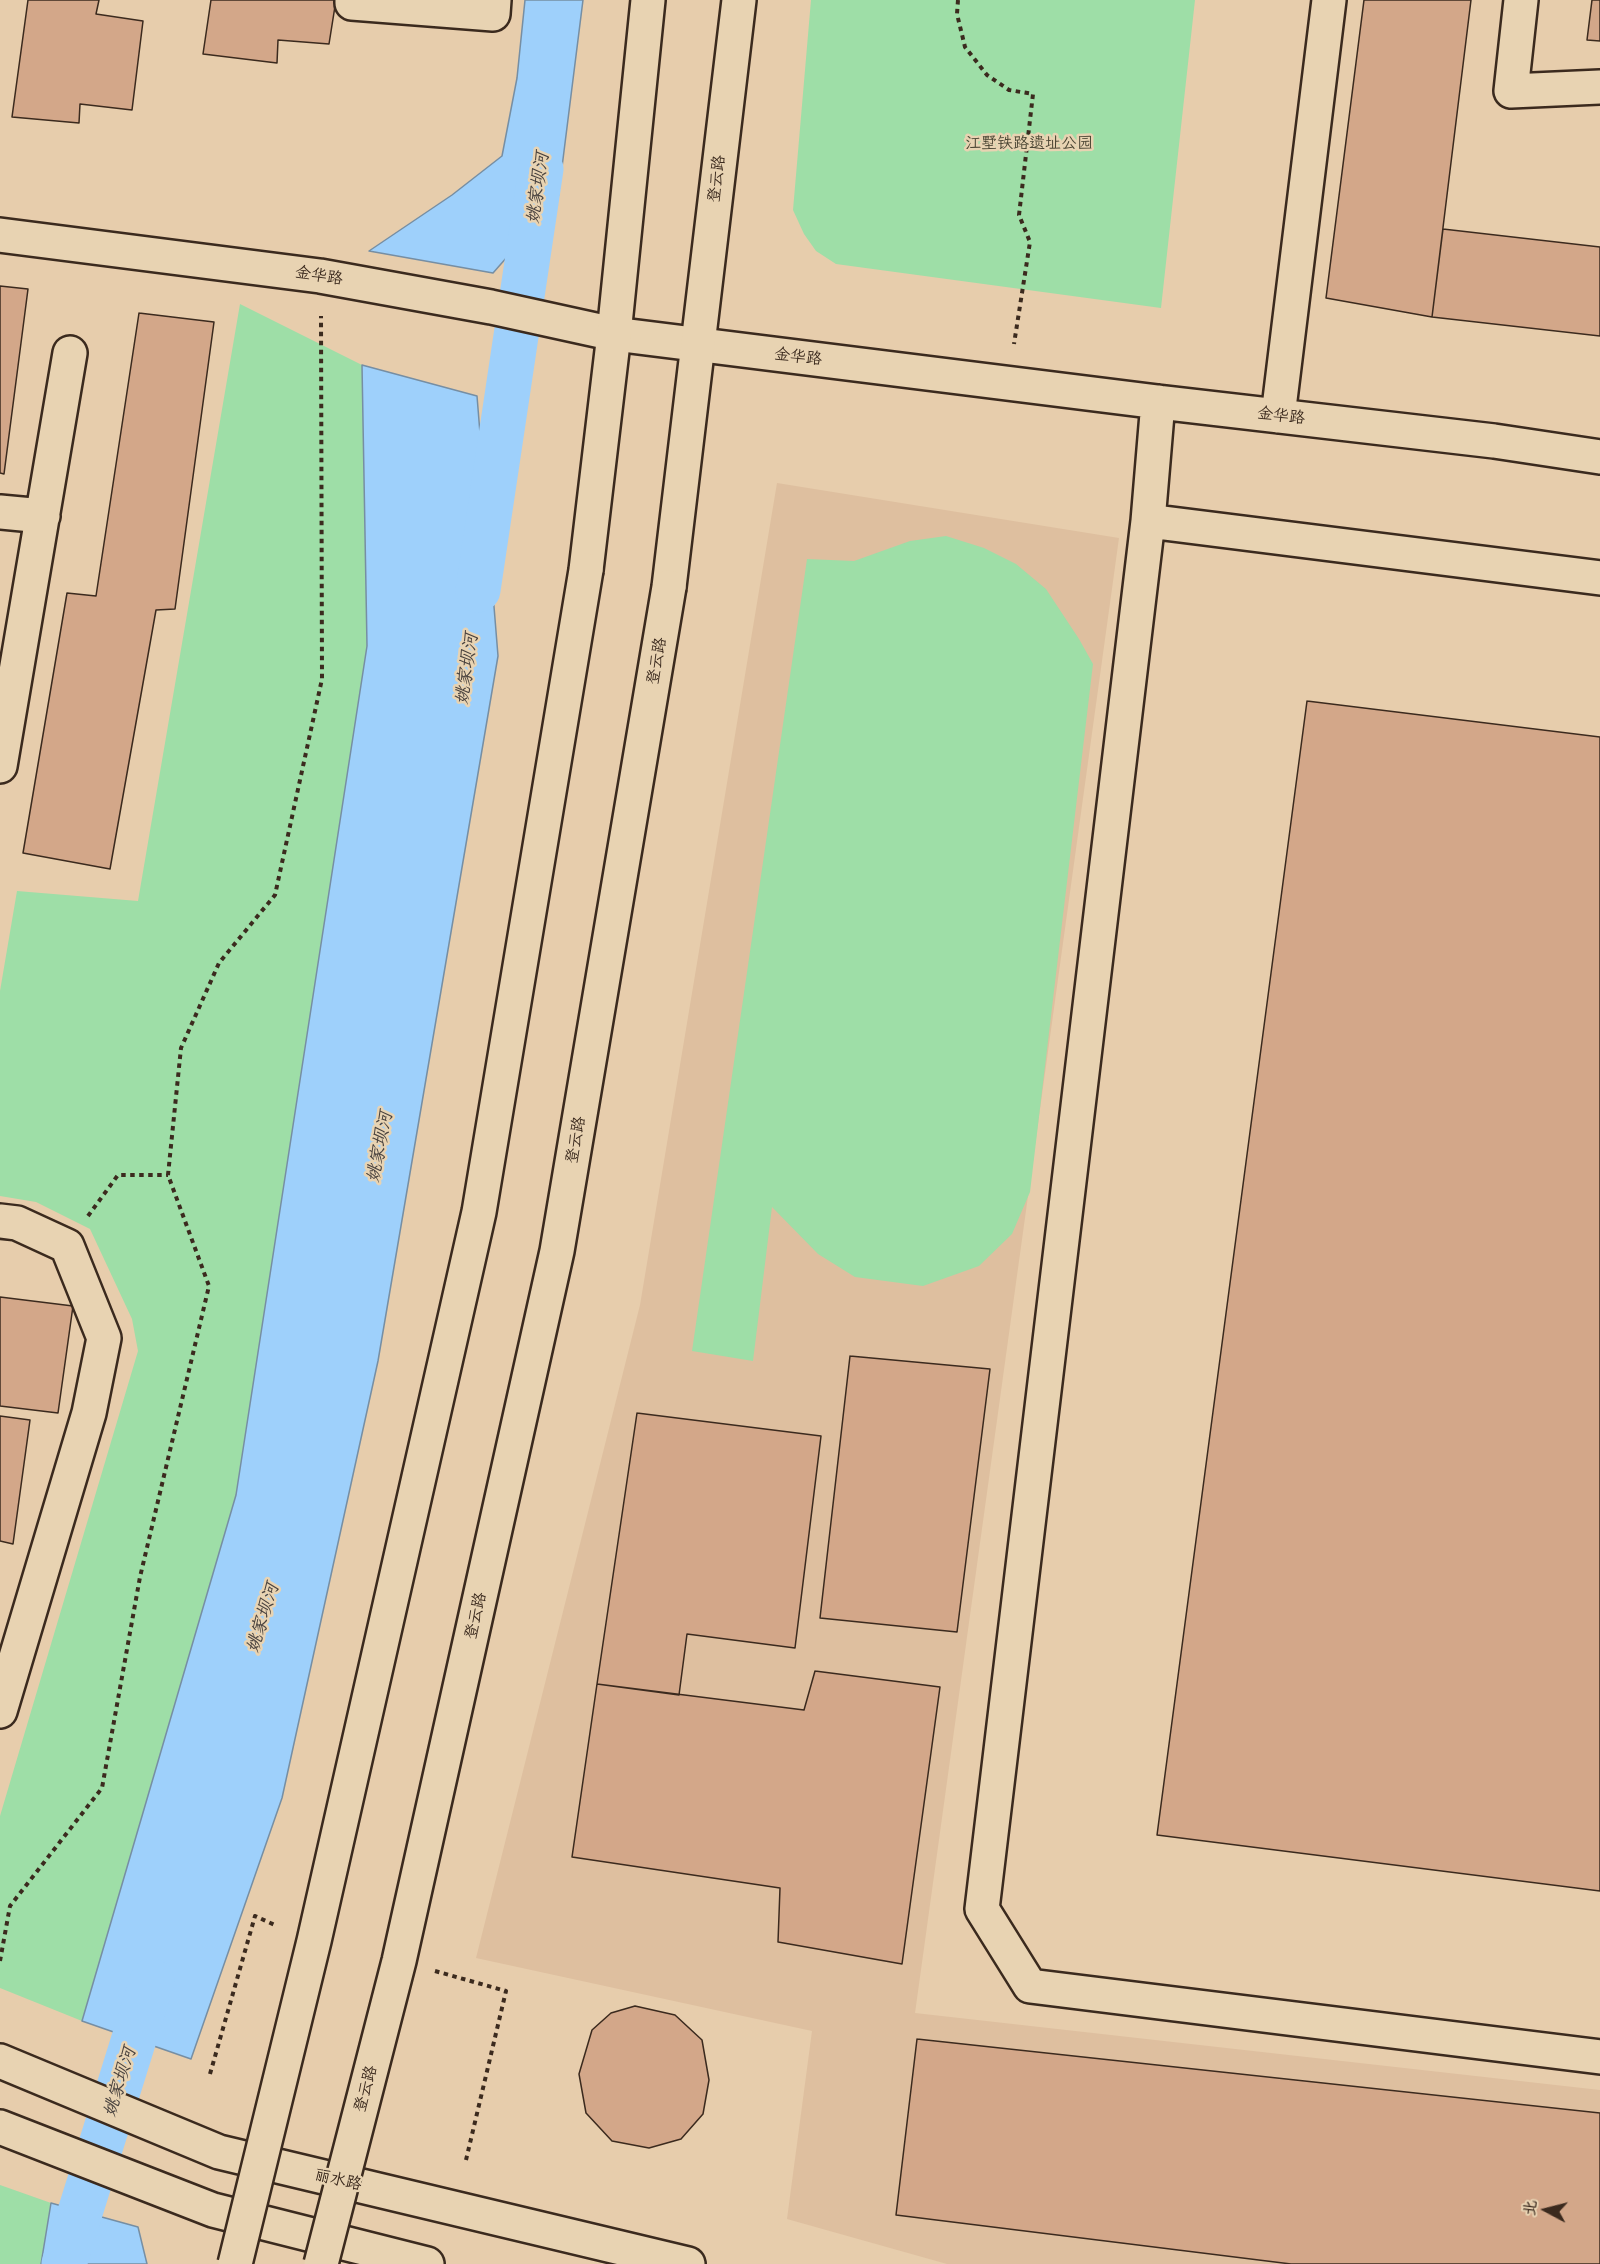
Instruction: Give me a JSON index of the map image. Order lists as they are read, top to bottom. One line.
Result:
{"streets":{"main road":["登云路","金华路","丽水路"]},"crossings":[["登云路","金华路"]],"water":["姚家坝河"],"parks":["江墅铁路遗址公园"],"north":"left"}
